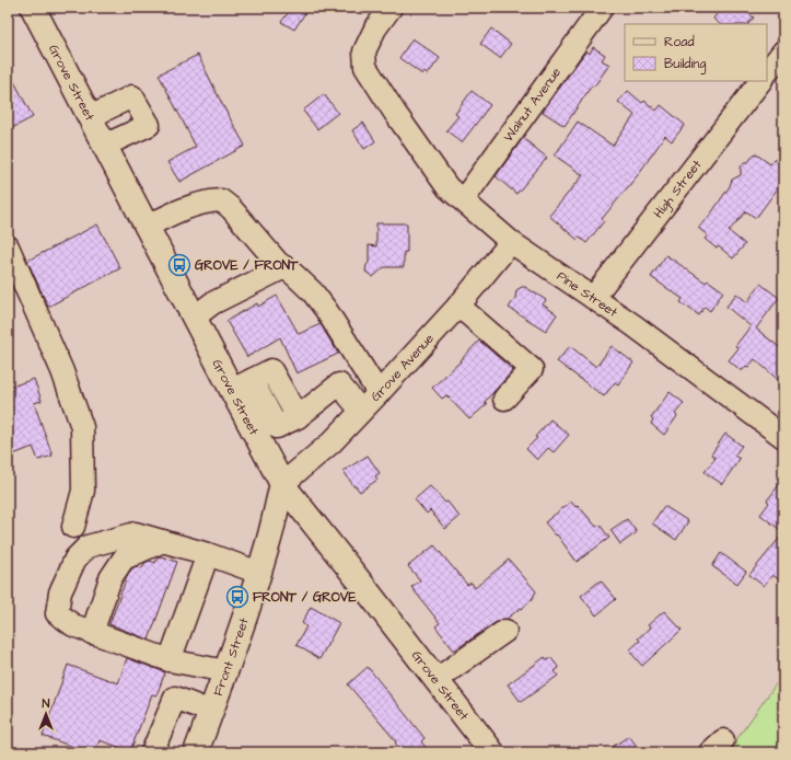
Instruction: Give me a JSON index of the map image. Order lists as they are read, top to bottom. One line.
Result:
{"streets":{"main road":["Grove Street","Front Street"],"street":["Walnut Avenue","High Street","Pine Street","Grove Avenue"]},"crossings":[["Grove Street","Grove Avenue"],["Grove Street","Front Street"],["Walnut Avenue","Pine Street"],["High Street","Pine Street"],["Pine Street","Grove Avenue"],["Grove Avenue","Front Street"]],"places":{"bus stop":["GROVE / FRONT","FRONT / GROVE"]},"legend":["Road","Building"],"north":"top"}
